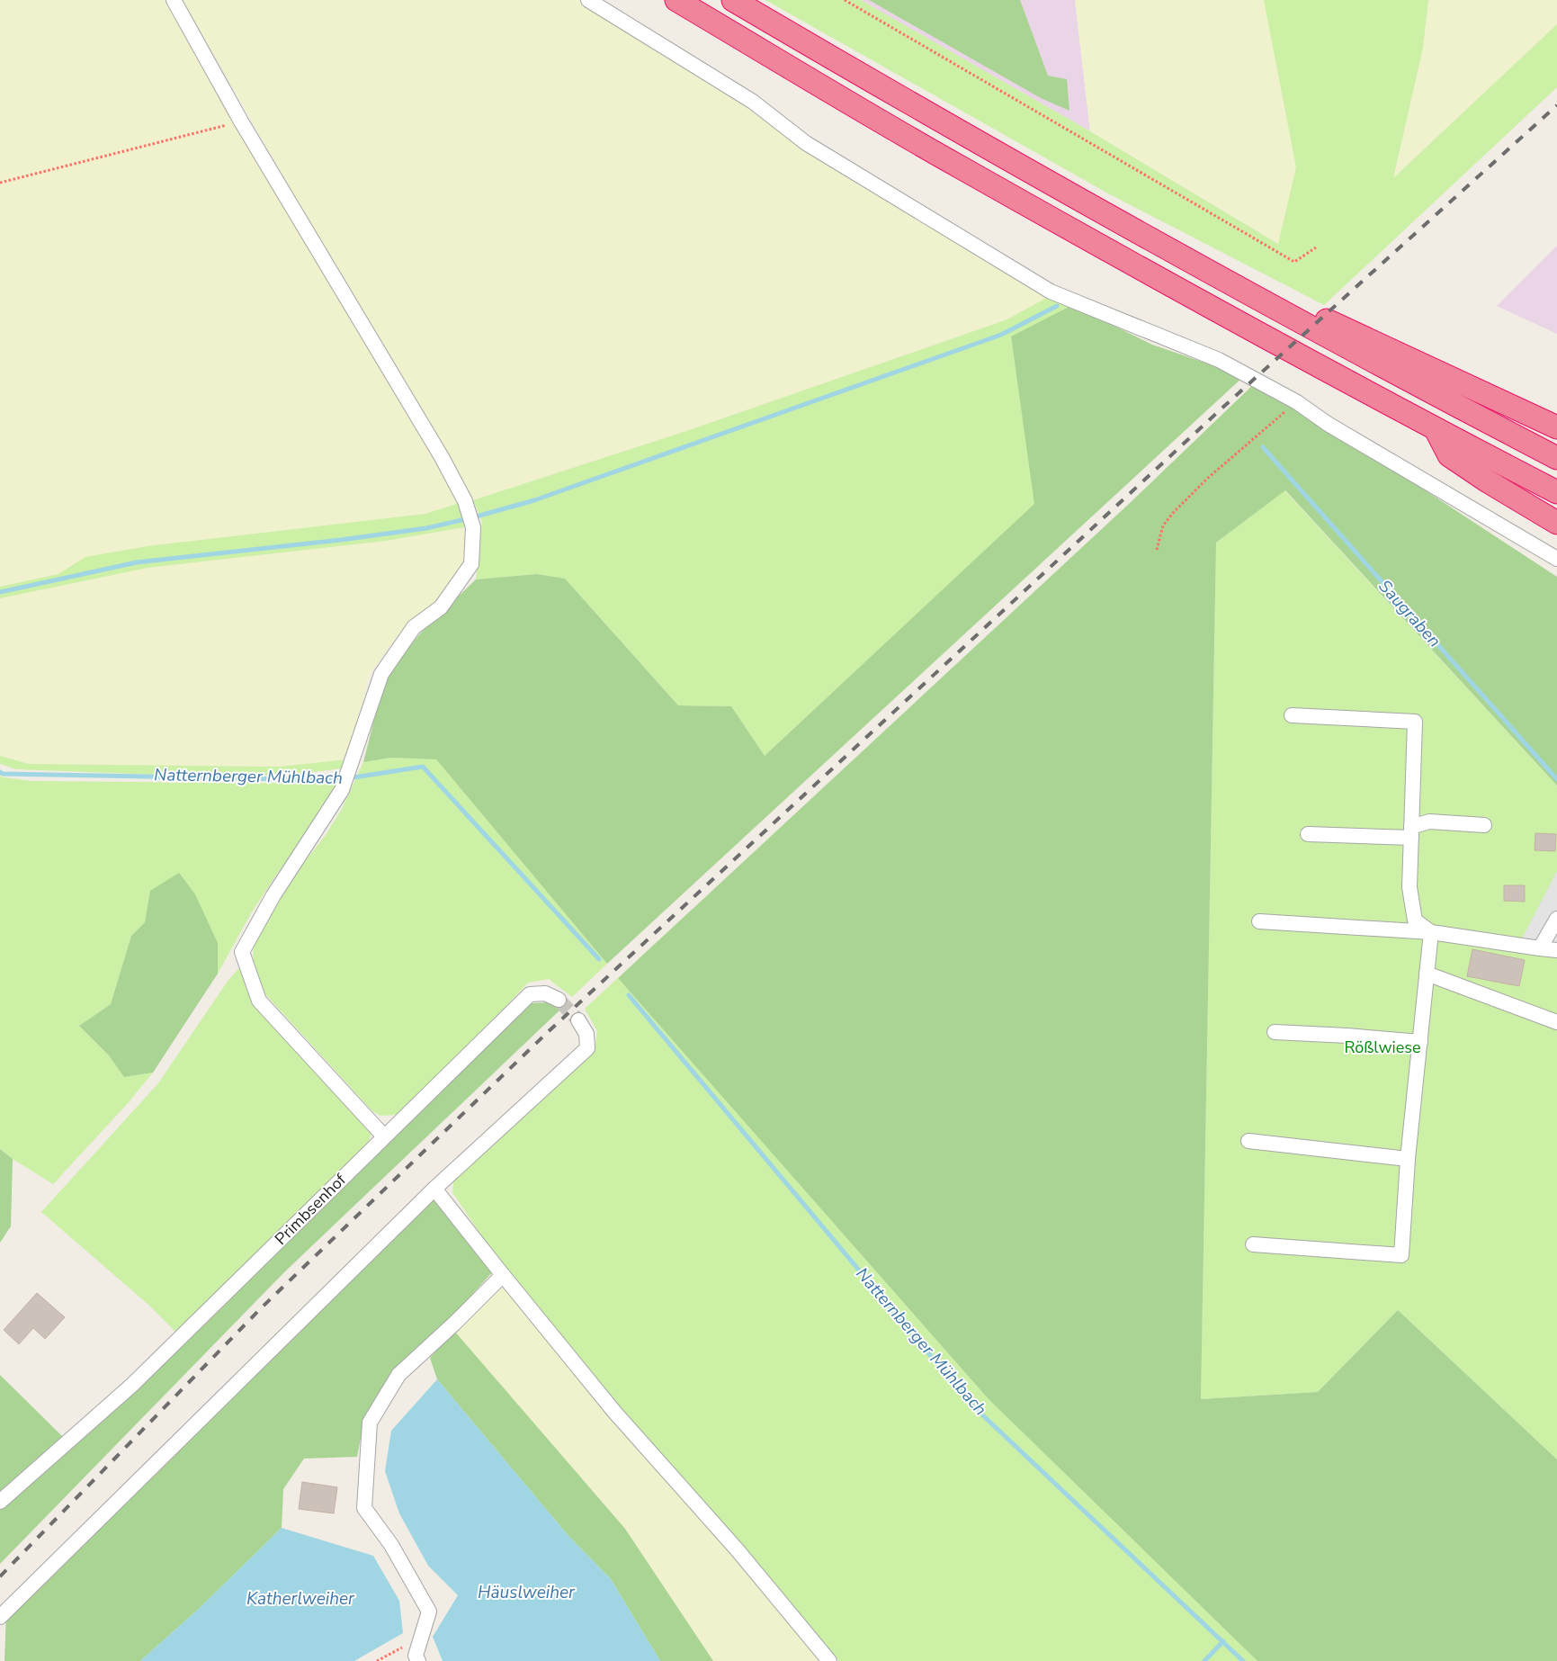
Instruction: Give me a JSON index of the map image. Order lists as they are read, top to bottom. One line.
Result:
{"streets":{"lane":["Primbsenhof"]},"water":["Saugraben","Natternberger Mühlbach","Häuslweiher","Katherlweiher"],"parks":["Rößlwiese"]}
